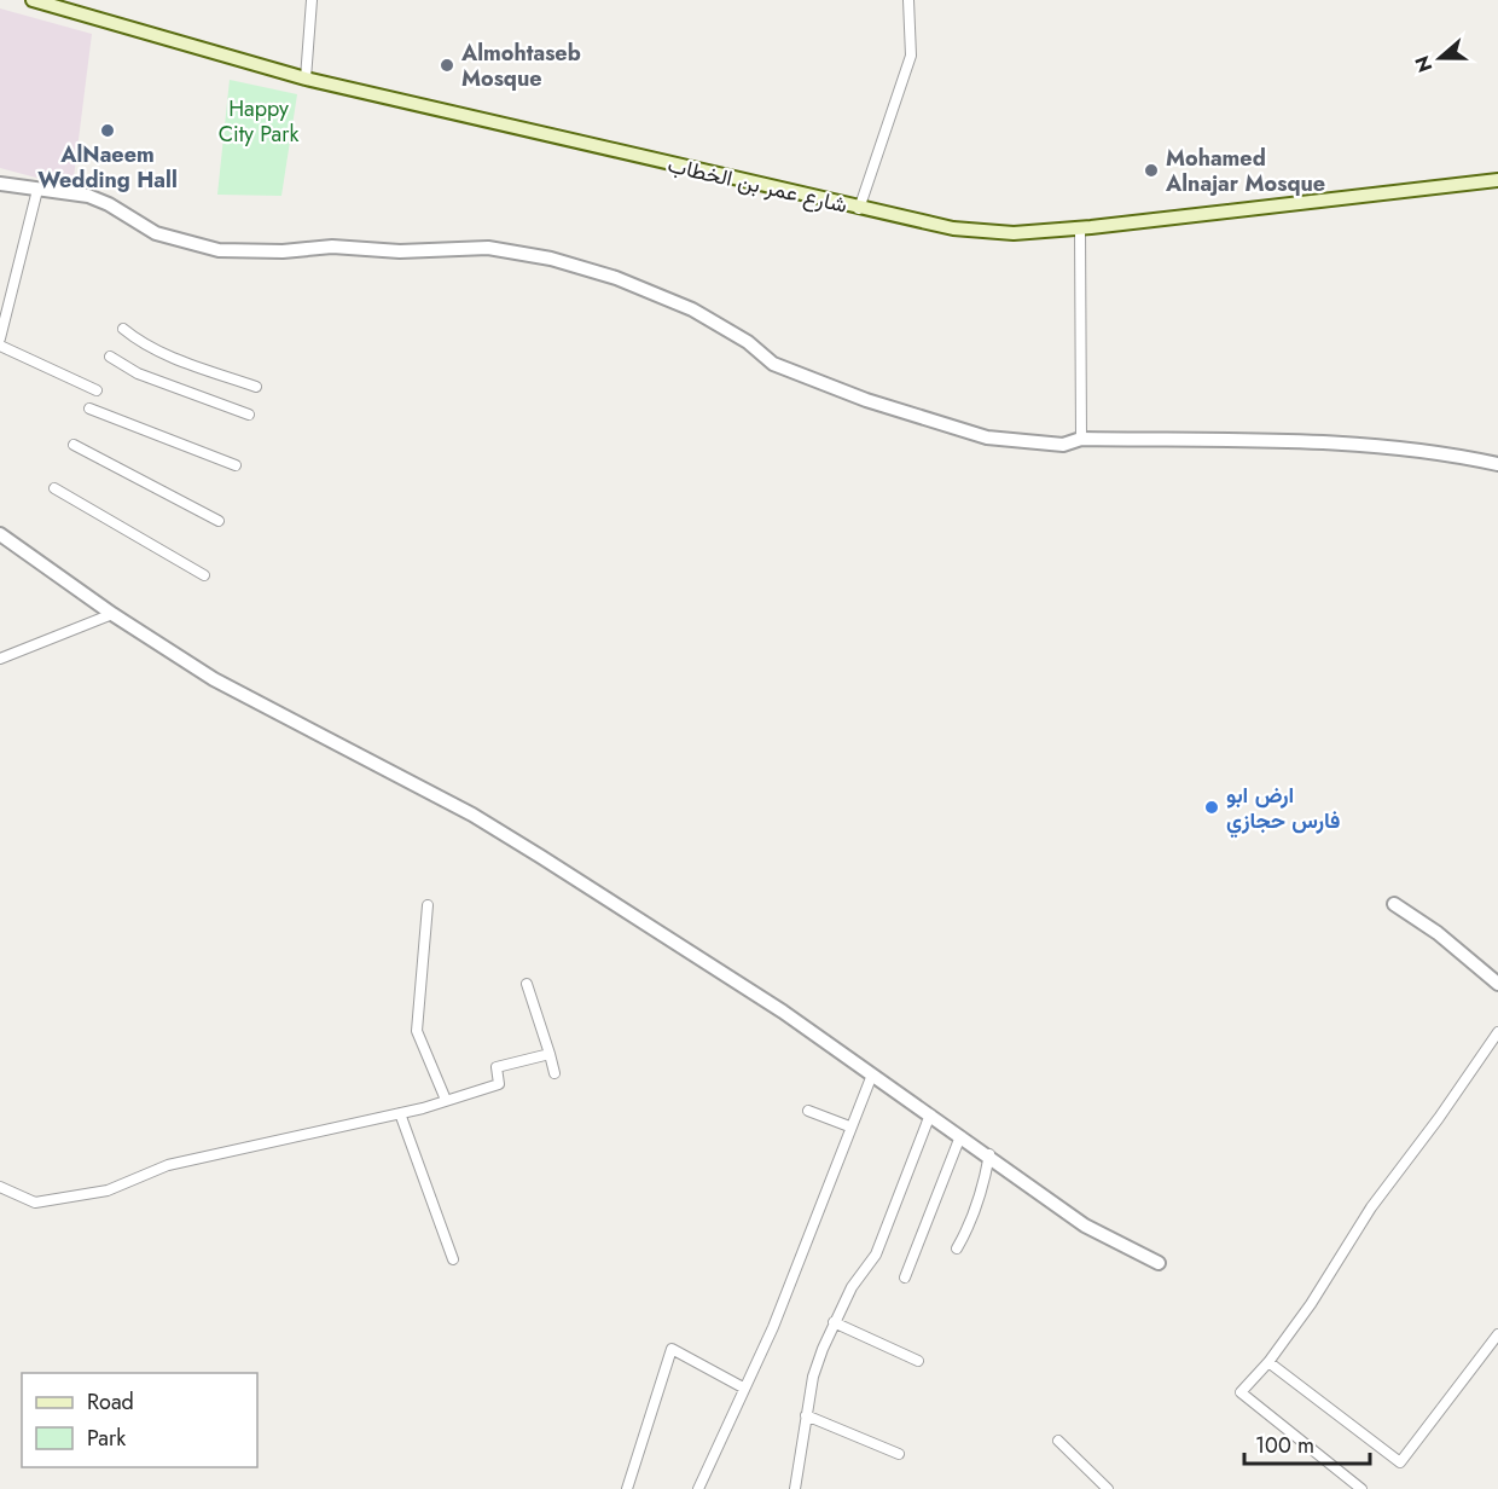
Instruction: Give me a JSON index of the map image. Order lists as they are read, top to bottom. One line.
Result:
{"streets":{"main road":["شارع عمر بن الخطاب"]},"parks":["Happy City Park"],"places":["Almohtaseb Mosque","AlNaeem Wedding Hall","Mohamed Alnajar Mosque","ارض ابو فارس حجازي"],"legend":["Road","Park"],"scale_bar":"100 m","north":"left"}
